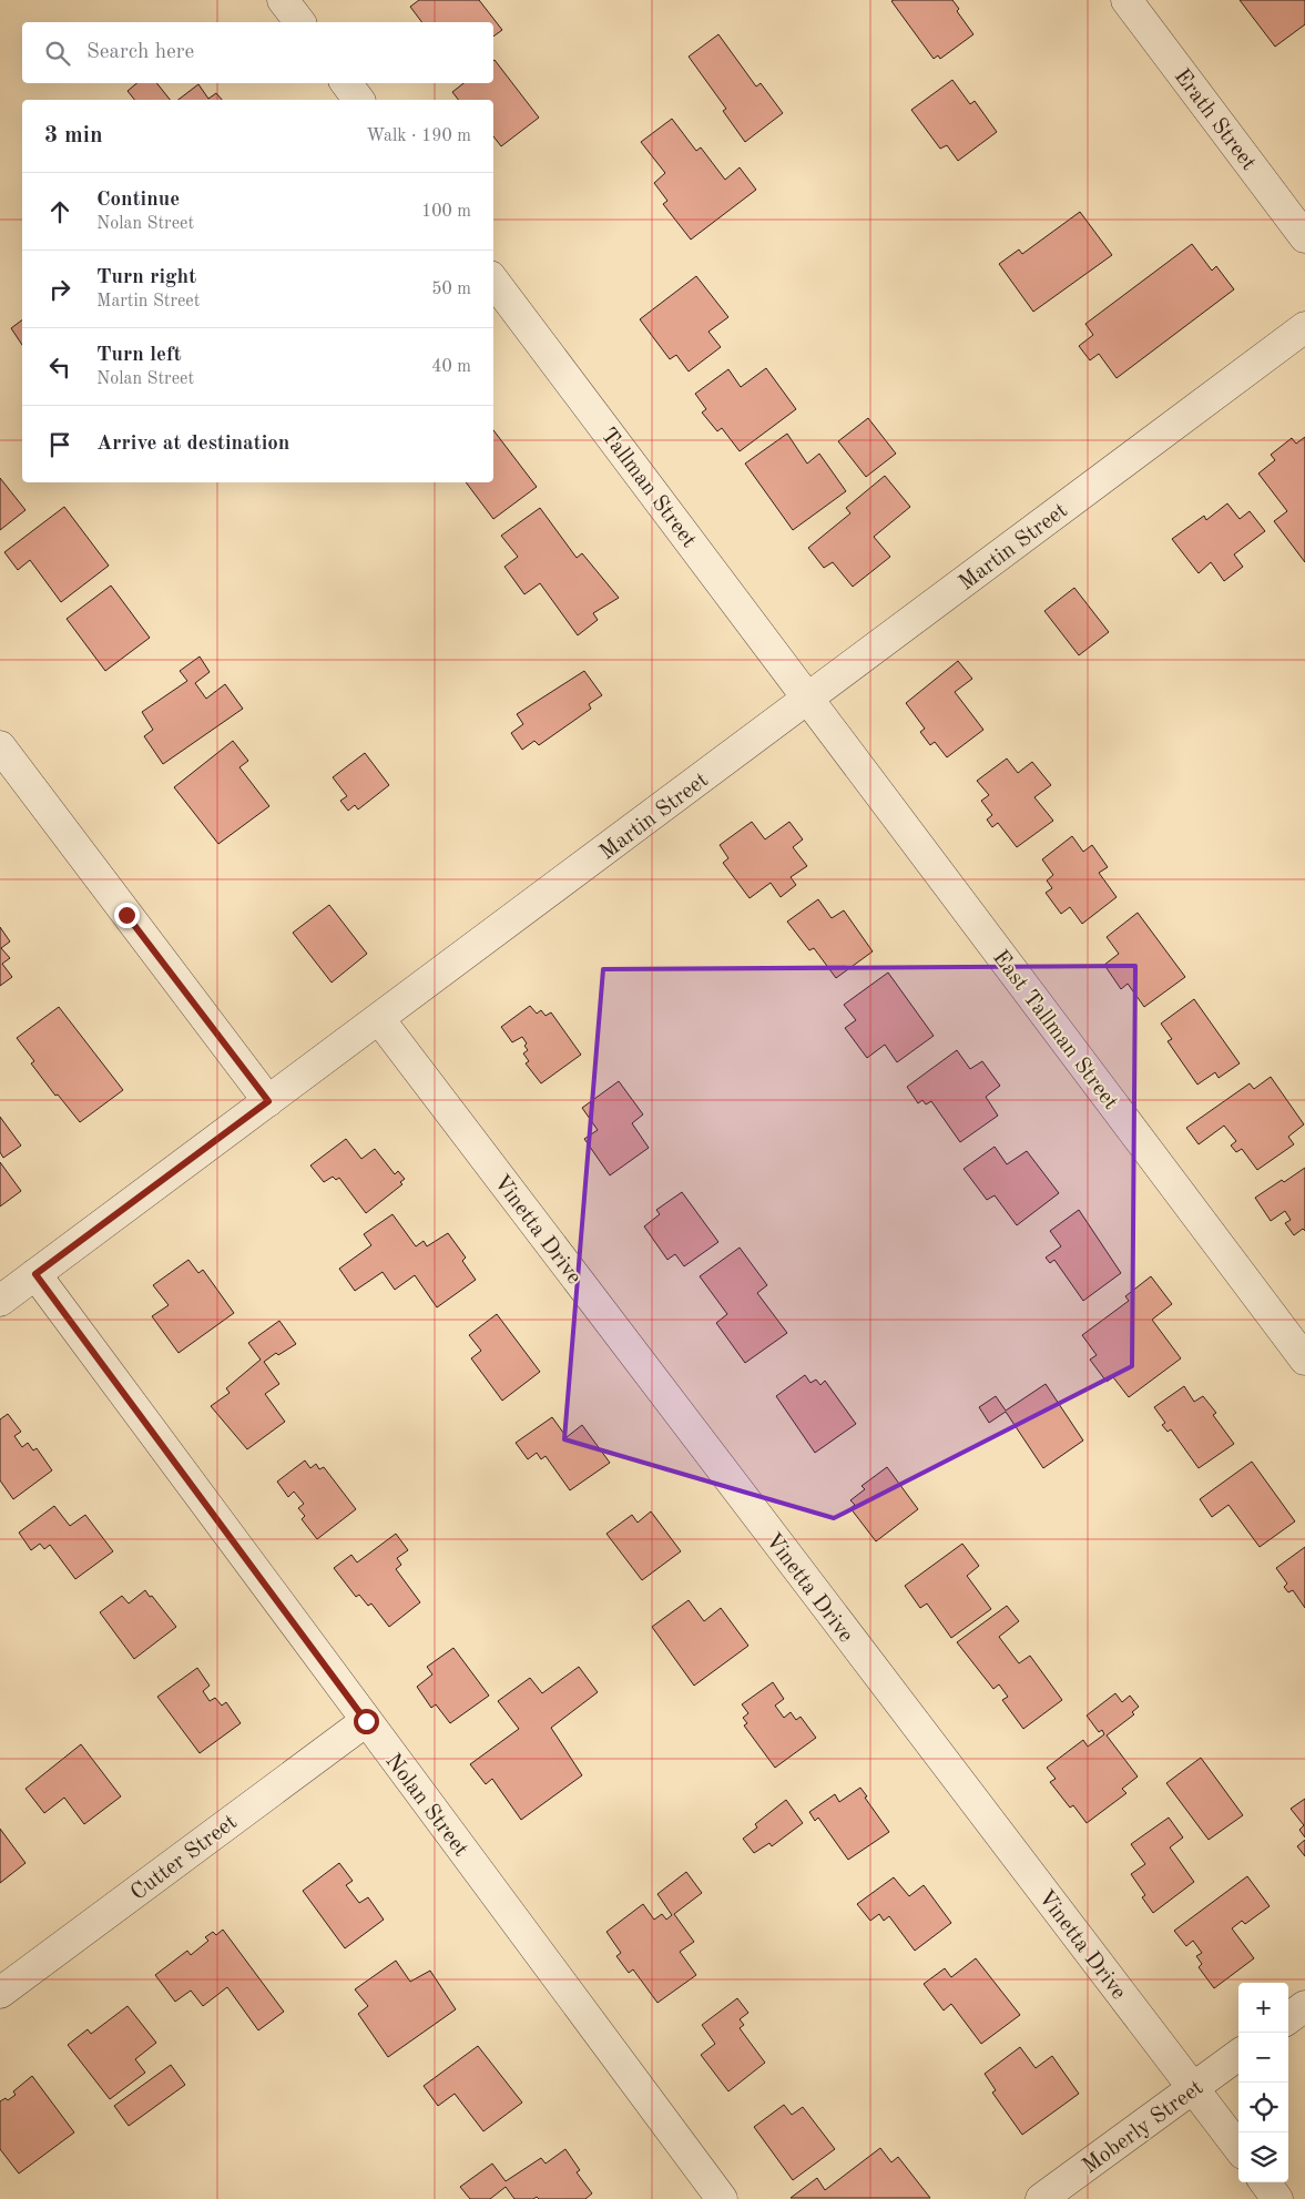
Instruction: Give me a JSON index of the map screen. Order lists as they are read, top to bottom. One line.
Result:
{"streets":{"street":["Erath Street","Tallman Street","Martin Street","East Tallman Street","Vinetta Drive","Nolan Street","Cutter Street","Moberly Street"]},"crossings":[["Tallman Street","Martin Street"],["Tallman Street","East Tallman Street"],["Martin Street","East Tallman Street"],["Martin Street","Vinetta Drive"],["Martin Street","Nolan Street"],["Vinetta Drive","Moberly Street"],["Nolan Street","Cutter Street"]],"page":{"search":"Search here","heading":["3 min","Walk · 190 m"],"list":[["Continue","Nolan Street","100 m"],["Turn right","Martin Street","50 m"],["Turn left","Nolan Street","40 m"],"Arrive at destination"],"map_buttons":["+","−"]}}
